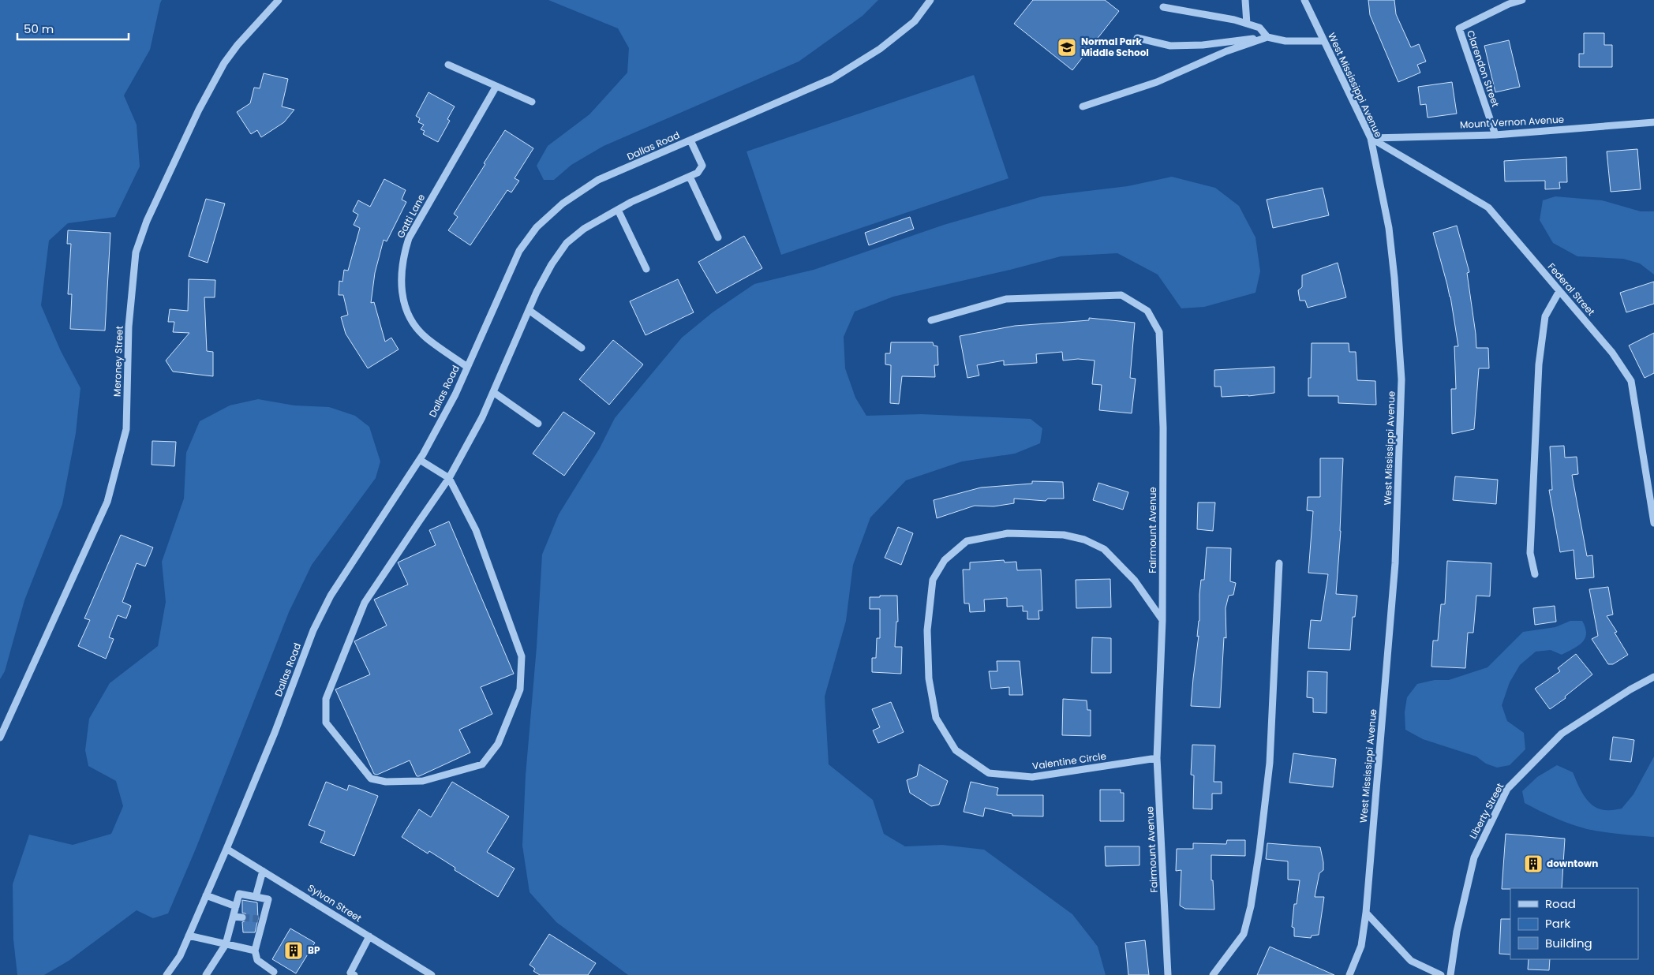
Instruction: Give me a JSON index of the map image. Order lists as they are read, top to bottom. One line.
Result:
{"streets":{"street":["Clarendon Street","West Mississippi Avenue","Mount Vernon Avenue","Dallas Road","Gatti Lane","Federal Street","Meroney Street","Fairmount Avenue","Valentine Circle","Liberty Street","Sylvan Street"]},"crossings":[["Clarendon Street","Mount Vernon Avenue"],["West Mississippi Avenue","Mount Vernon Avenue"],["West Mississippi Avenue","Federal Street"],["Mount Vernon Avenue","Federal Street"],["Dallas Road","Gatti Lane"],["Dallas Road","Sylvan Street"],["Fairmount Avenue","Valentine Circle"]],"places":{"school or university":["Normal Park Middle School"],"building":["downtown","BP"]},"legend":["Road","Park","Building"],"scale_bar":"50 m"}
